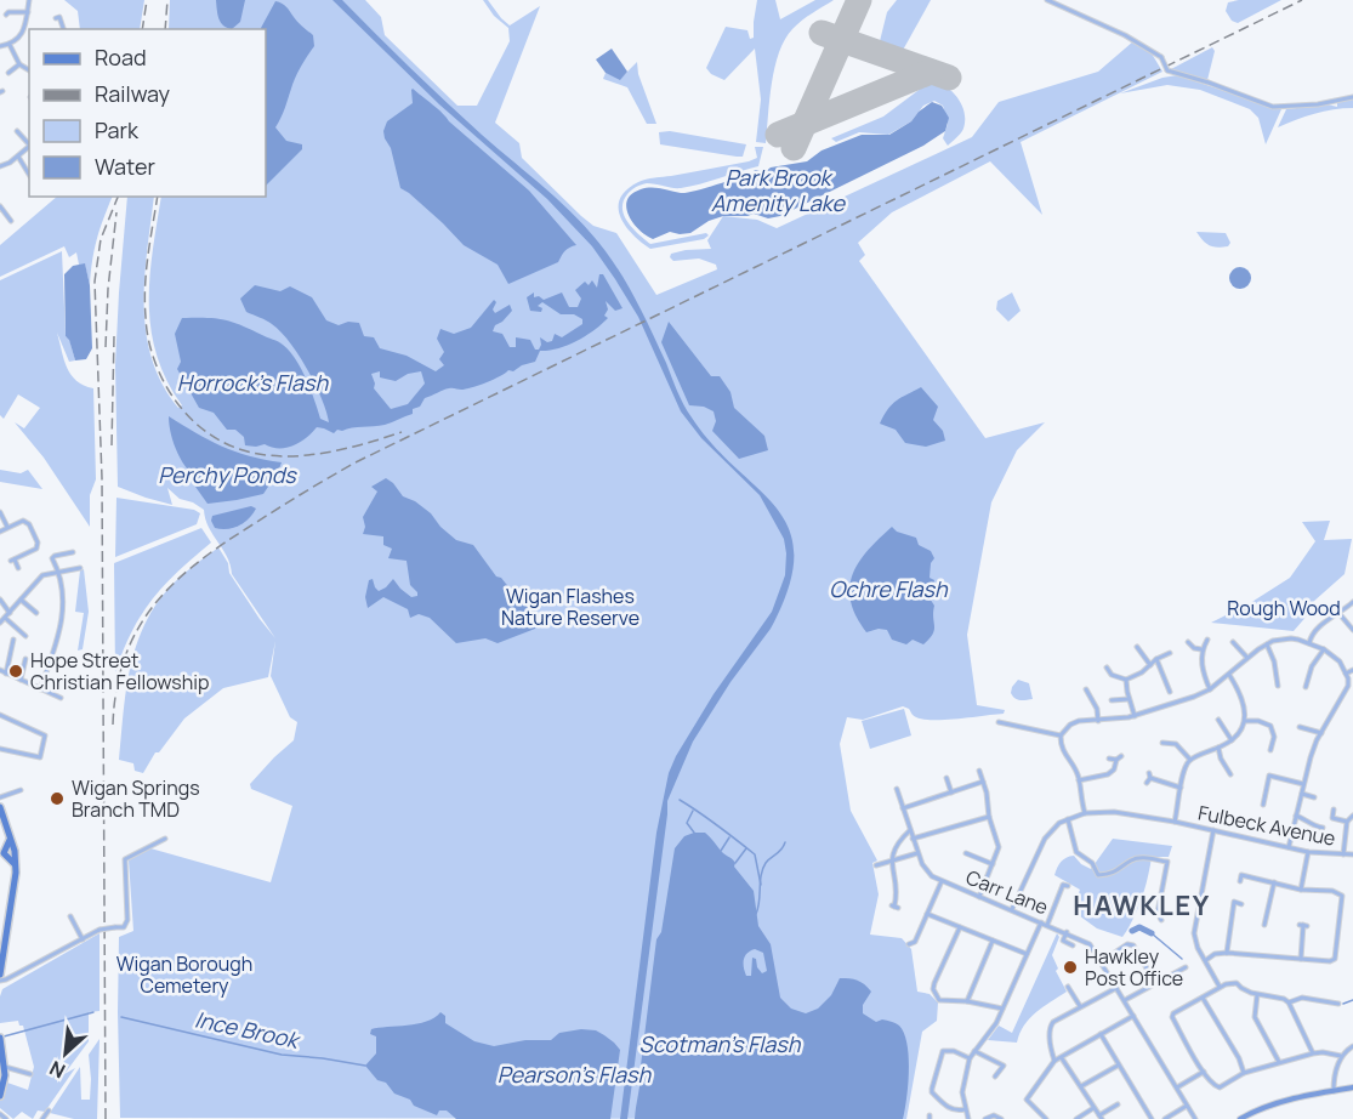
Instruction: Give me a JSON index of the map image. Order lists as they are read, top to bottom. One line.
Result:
{"streets":{"street":["Fulbeck Avenue","Carr Lane"]},"districts":["HAWKLEY"],"water":["Park Brook Amenity Lake","Horrock's Flash","Perchy Ponds","Ochre Flash","Ince Brook","Scotman's Flash","Pearson's Flash"],"parks":["Wigan Flashes Nature Reserve","Rough Wood","Wigan Borough Cemetery"],"places":["Hope Street Christian Fellowship","Wigan Springs Branch TMD","Hawkley Post Office"],"legend":["Road","Railway","Park","Water"],"north":"bottom left"}
